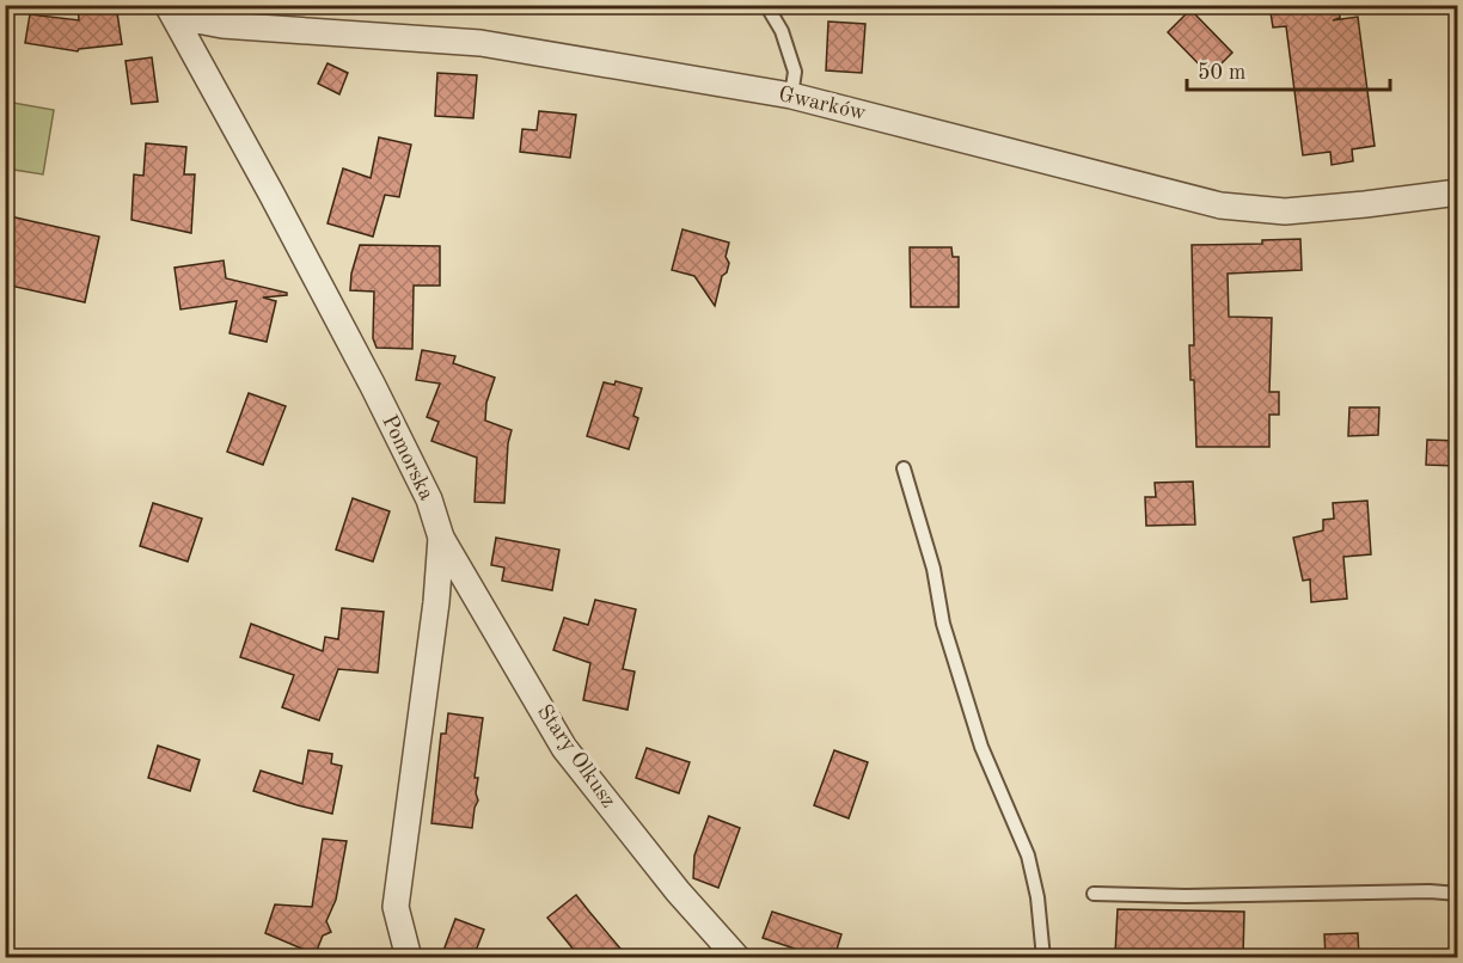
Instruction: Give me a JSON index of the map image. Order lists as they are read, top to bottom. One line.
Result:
{"streets":{"street":["Gwarków","Pomorska","Stary Olkusz"]},"crossings":[["Gwarków","Pomorska"],["Pomorska","Stary Olkusz"]],"scale_bar":"50 m"}
